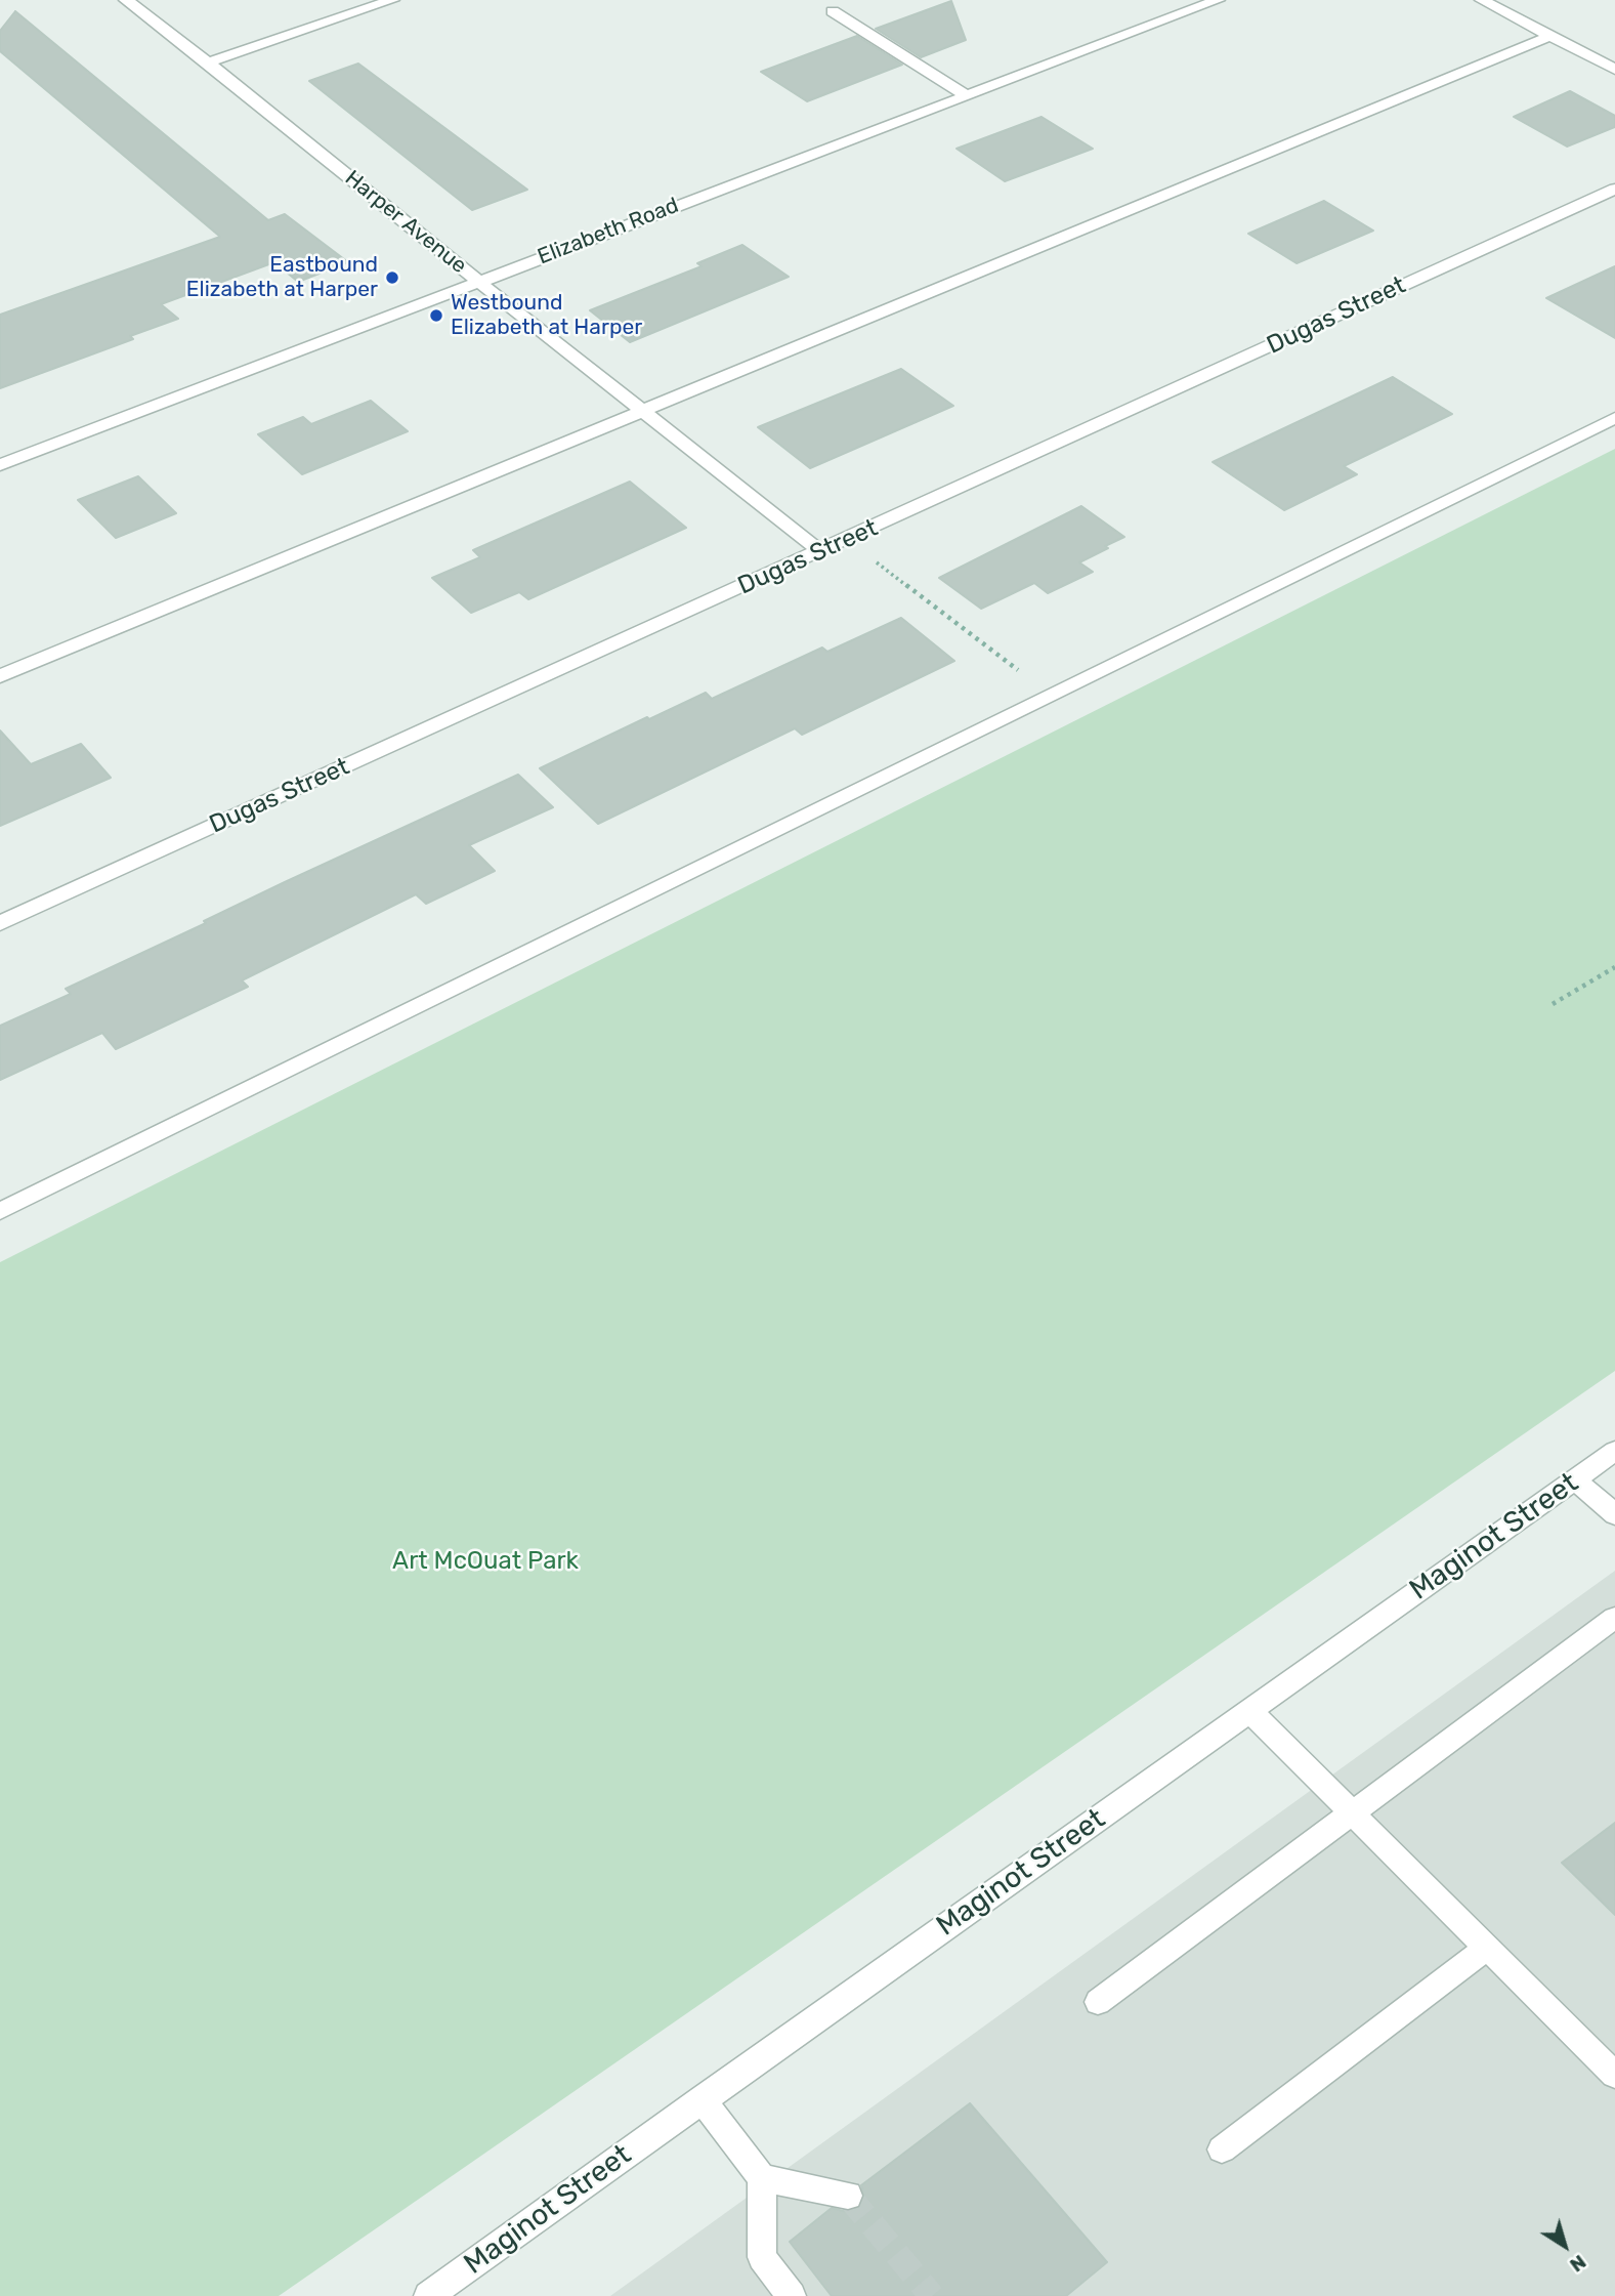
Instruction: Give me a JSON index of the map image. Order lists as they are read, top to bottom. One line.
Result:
{"streets":{"street":["Harper Avenue","Elizabeth Road","Dugas Street","Maginot Street"]},"crossings":[["Harper Avenue","Elizabeth Road"],["Harper Avenue","Dugas Street"]],"parks":["Art McOuat Park"],"places":["Eastbound Elizabeth at Harper","Westbound Elizabeth at Harper"],"north":"bottom right"}
